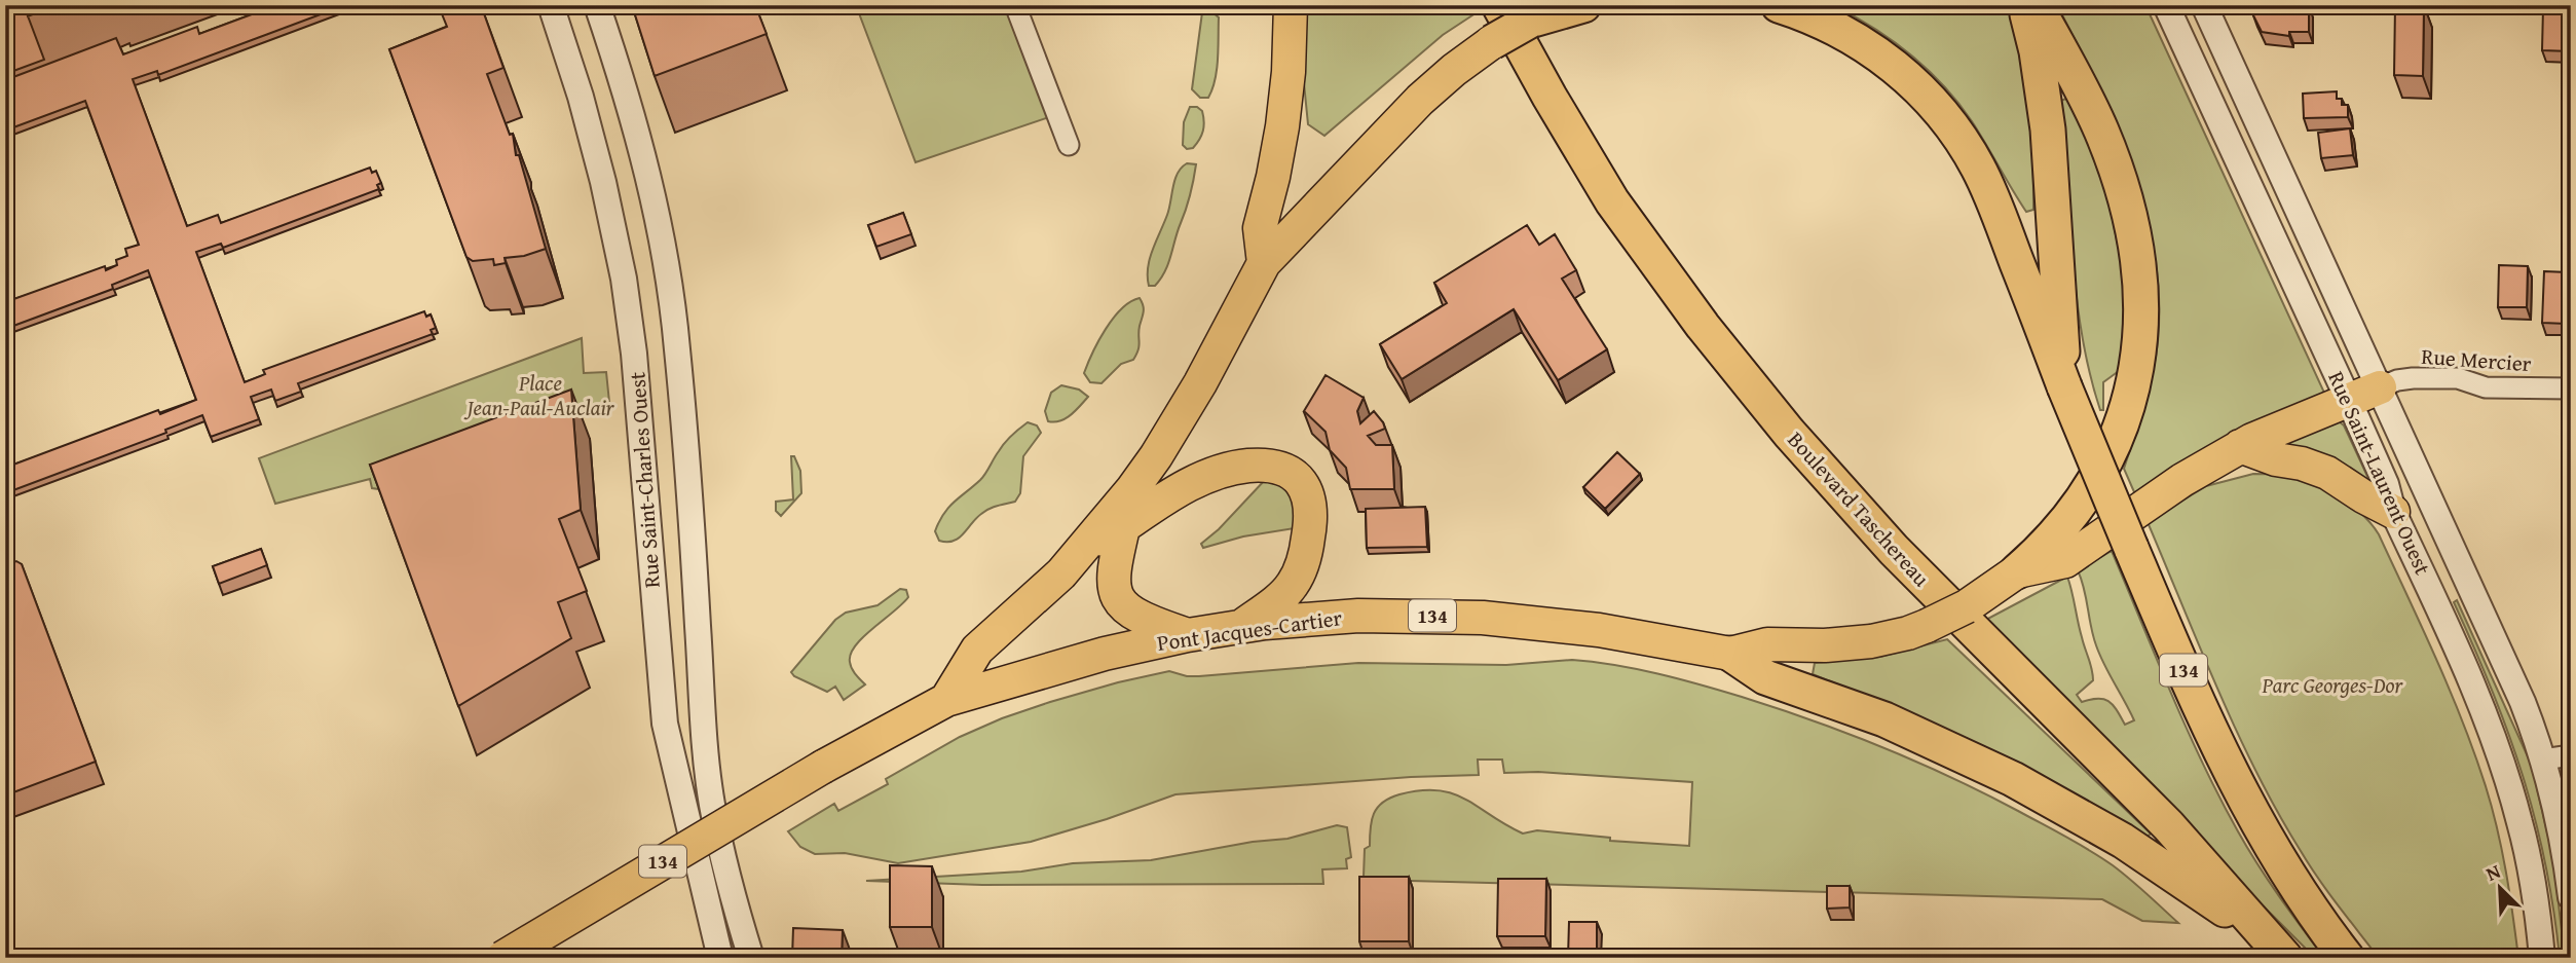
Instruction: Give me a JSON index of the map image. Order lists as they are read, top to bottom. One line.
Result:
{"streets":{"highway":["Boulevard Taschereau","134"],"main road":["Pont Jacques-Cartier"],"street":["Rue Mercier","Rue Saint-Laurent Ouest","Rue Saint-Charles Ouest"]},"crossings":[["Rue Mercier","Rue Saint-Laurent Ouest"]],"parks":["Place Jean-Paul-Auclair","Parc Georges-Dor"],"north":"top left"}
